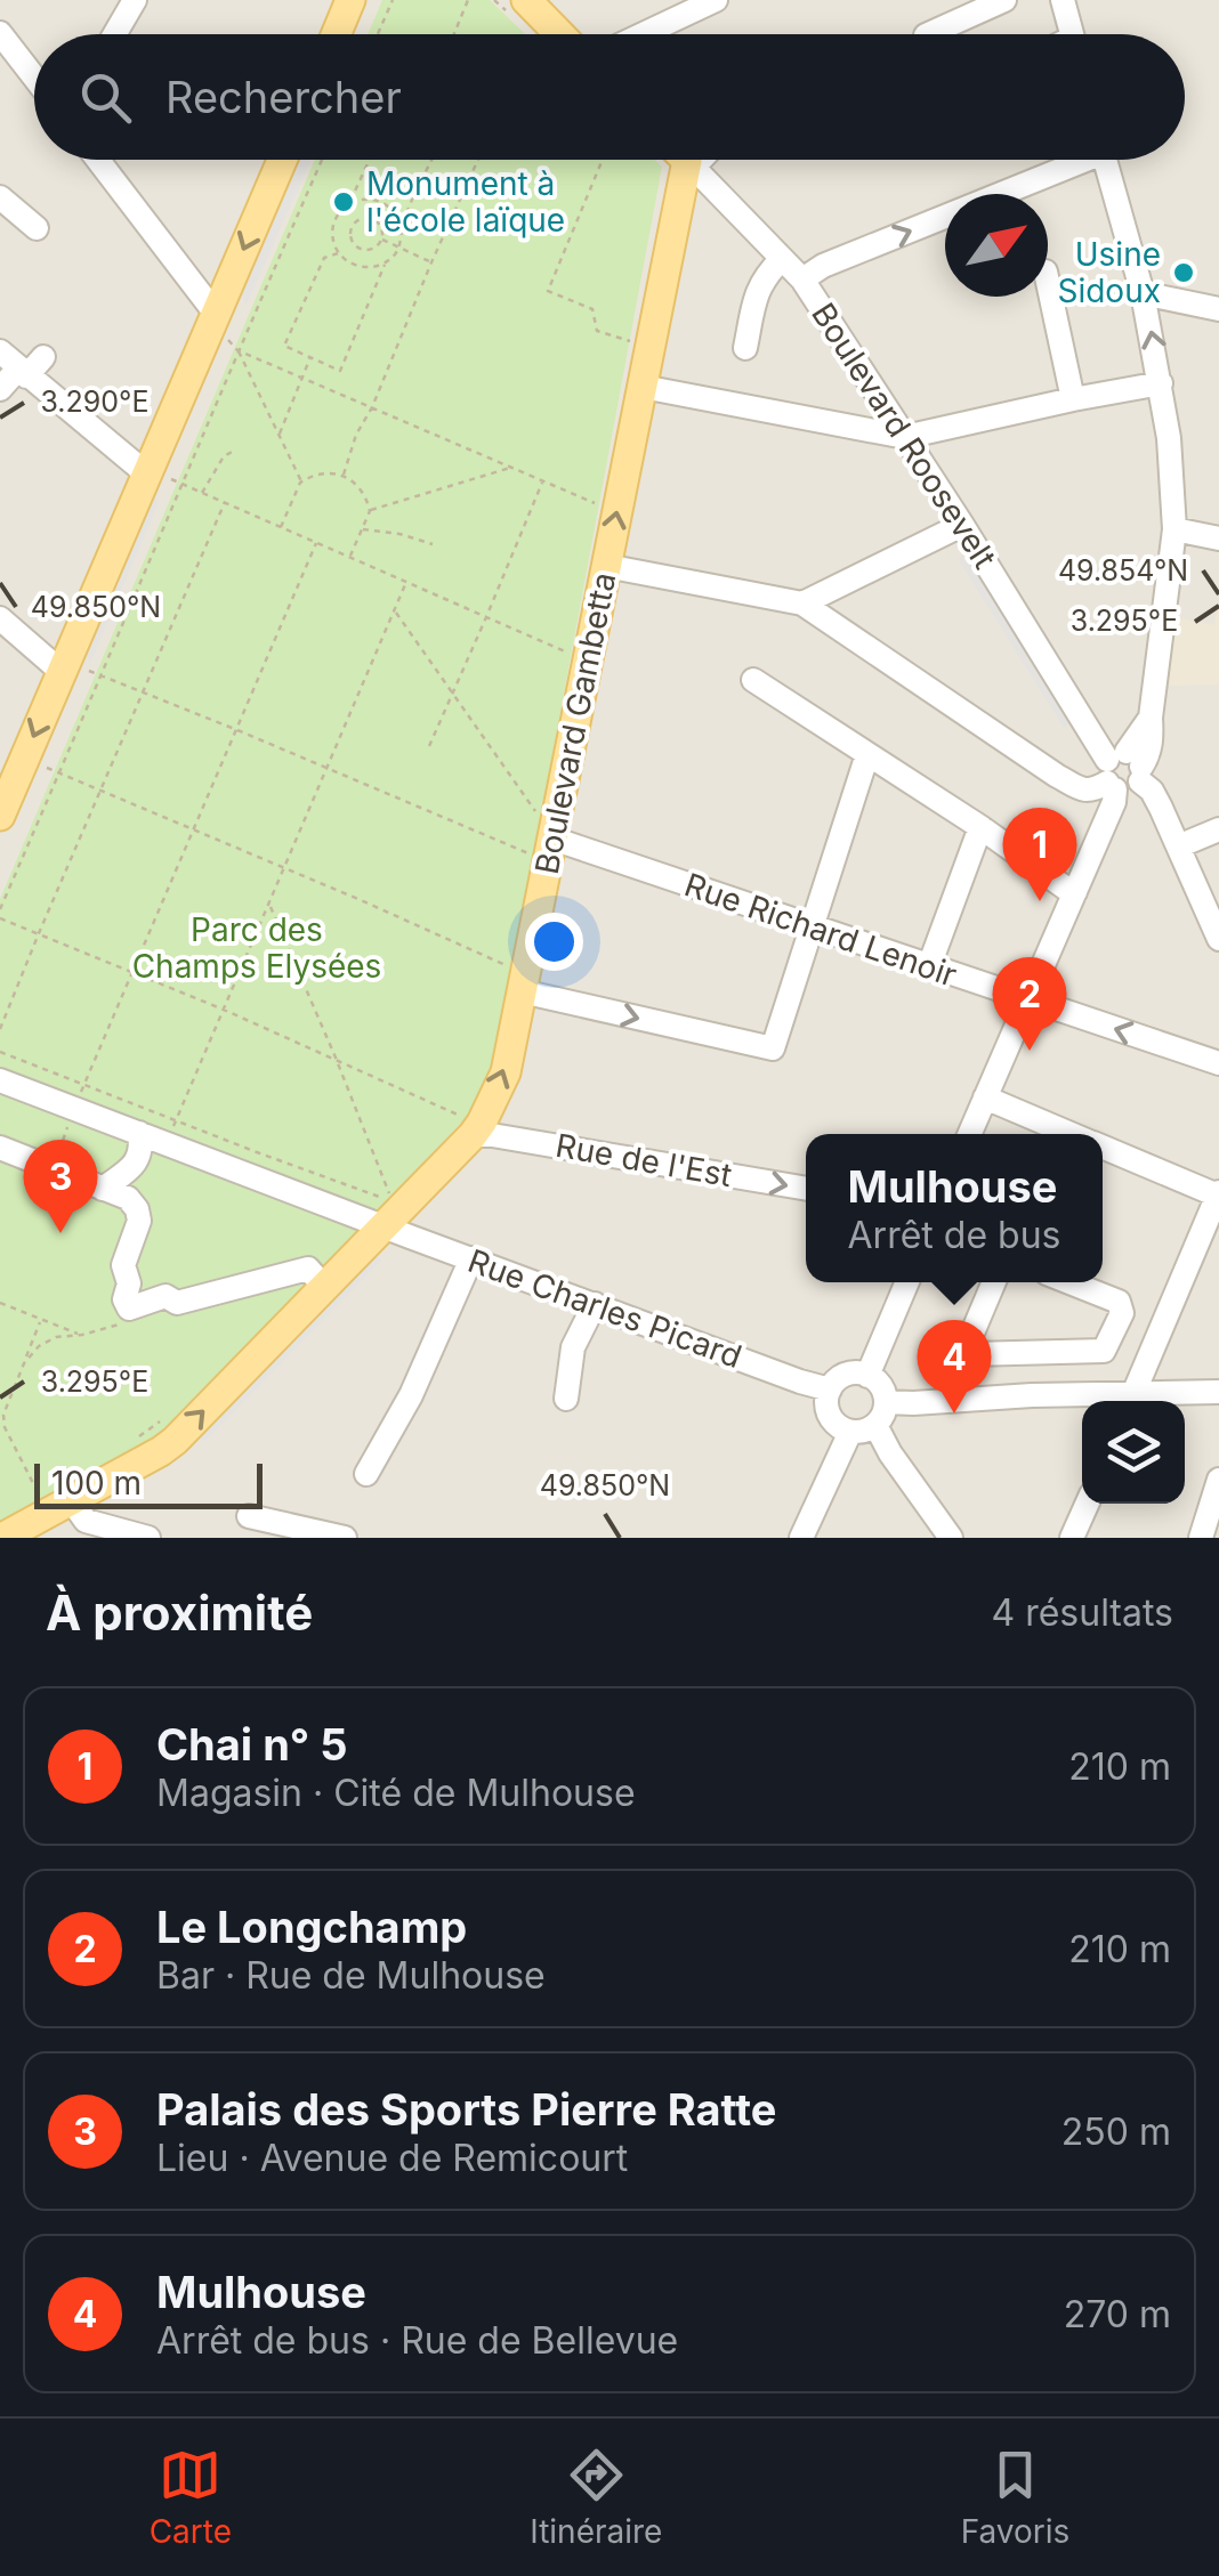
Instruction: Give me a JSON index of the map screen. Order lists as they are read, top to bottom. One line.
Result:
{"streets":{"main road":["Boulevard Roosevelt","Boulevard Gambetta"],"street":["Rue Richard Lenoir","Rue de l'Est","Rue Charles Picard"]},"crossings":[["Boulevard Roosevelt","Boulevard Gambetta"],["Boulevard Gambetta","Rue Richard Lenoir"],["Boulevard Gambetta","Rue de l'Est"],["Boulevard Gambetta","Rue Charles Picard"]],"one_way":["Rue de l'Est"],"parks":["Parc des Champs Elysées"],"places":["Monument à l'école laïque","Usine Sidoux"],"scale_bar":"100 m","north":"top right","page":{"search":"Rechercher","pins":["1","2","3","4"],"popup":["Mulhouse","Arrêt de bus"],"scale":"100 m","heading":["À proximité","4 résultats"],"list":[{"mark":"1","name":"Chai n° 5","note":"Magasin · Cité de Mulhouse","value":"210 m"},{"mark":"2","name":"Le Longchamp","note":"Bar · Rue de Mulhouse","value":"210 m"},{"mark":"3","name":"Palais des Sports Pierre Ratte","note":"Lieu · Avenue de Remicourt","value":"250 m"},{"mark":"4","name":"Mulhouse","note":"Arrêt de bus · Rue de Bellevue","value":"270 m"}],"nav":["Carte","Itinéraire","Favoris"]},"coordinates":["3.290°E","49.854°N","49.850°N","3.295°E"]}
